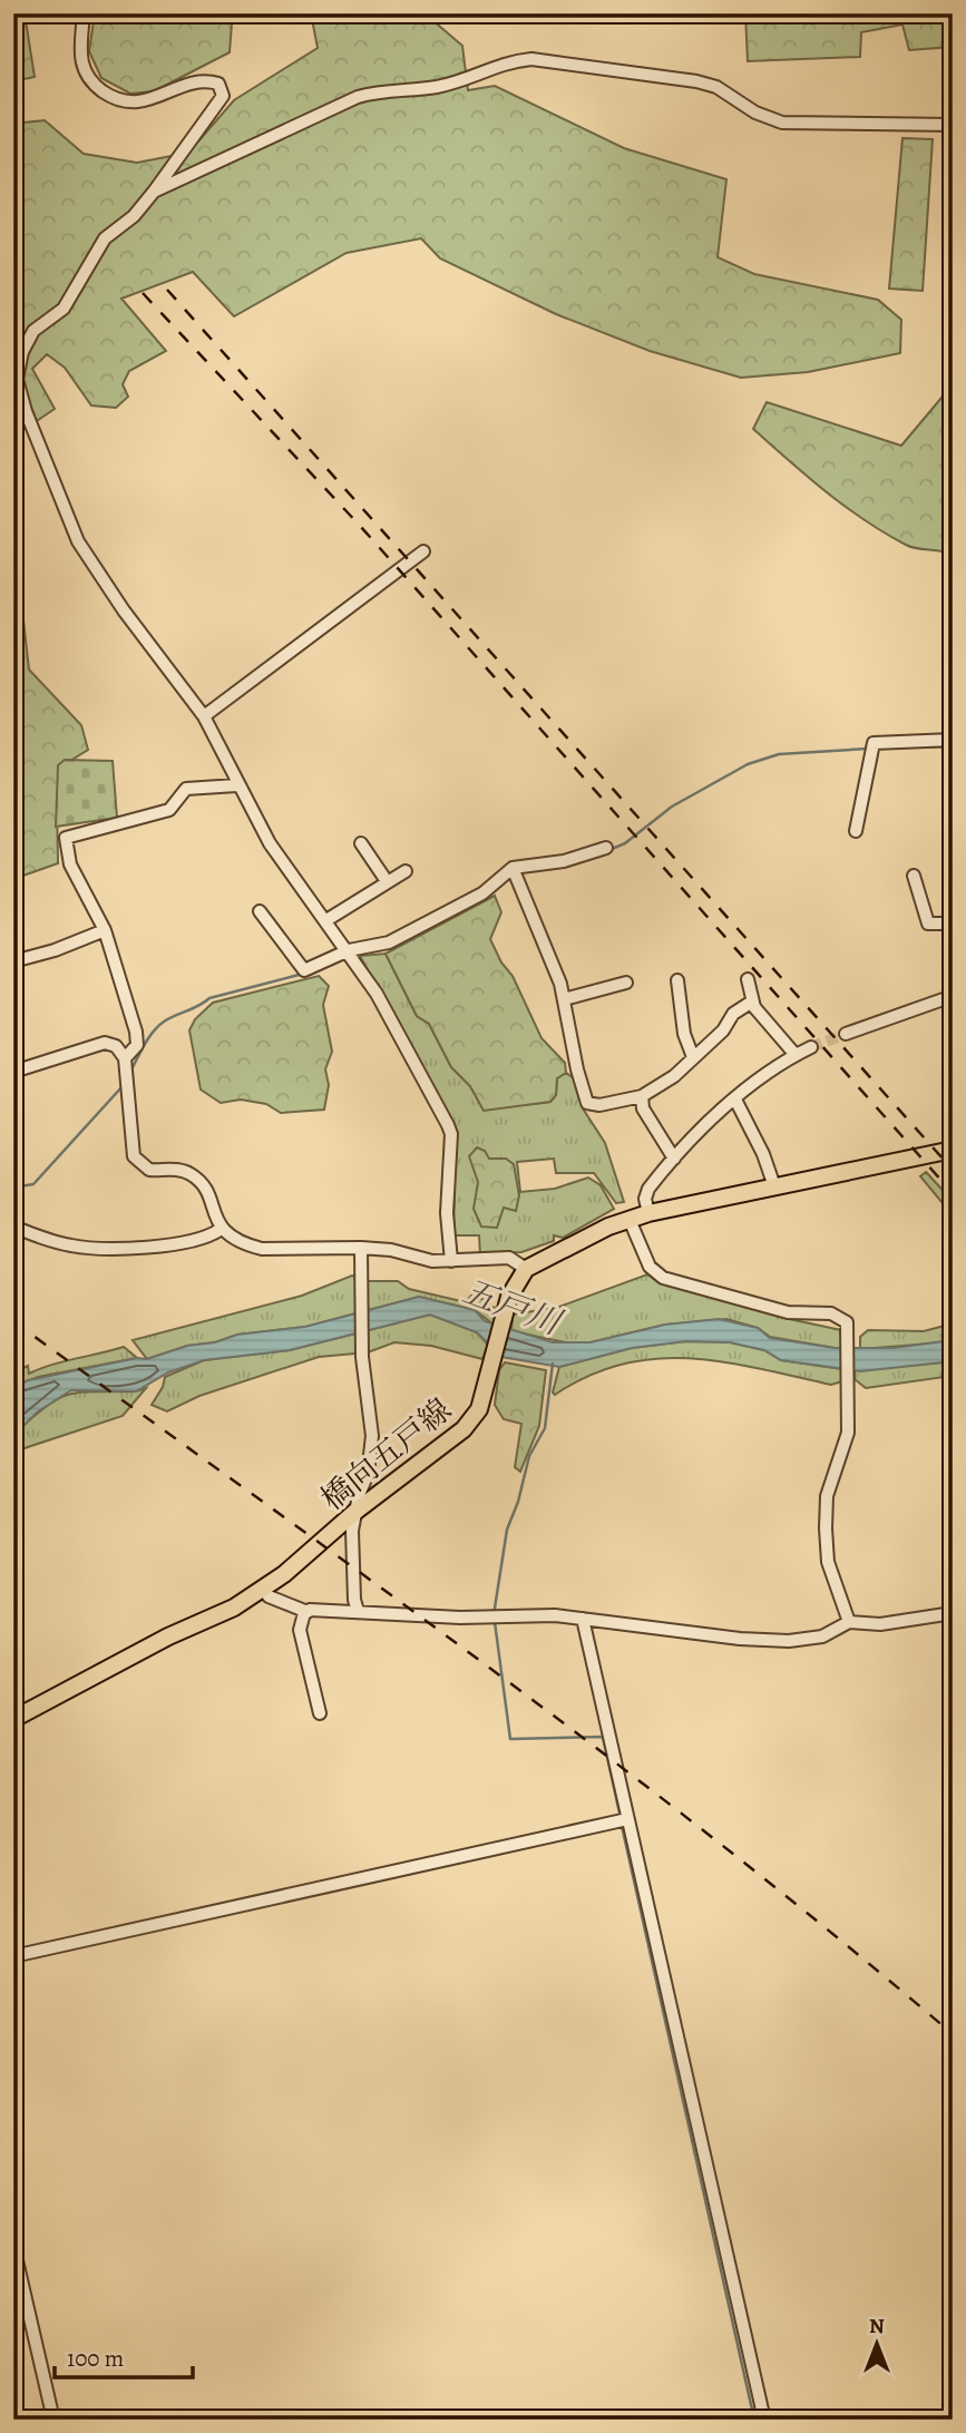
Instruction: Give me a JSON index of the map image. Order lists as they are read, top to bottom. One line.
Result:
{"streets":{"main road":["橋向五戸線"]},"water":["五戸川"],"scale_bar":"100 m","north":"top"}
